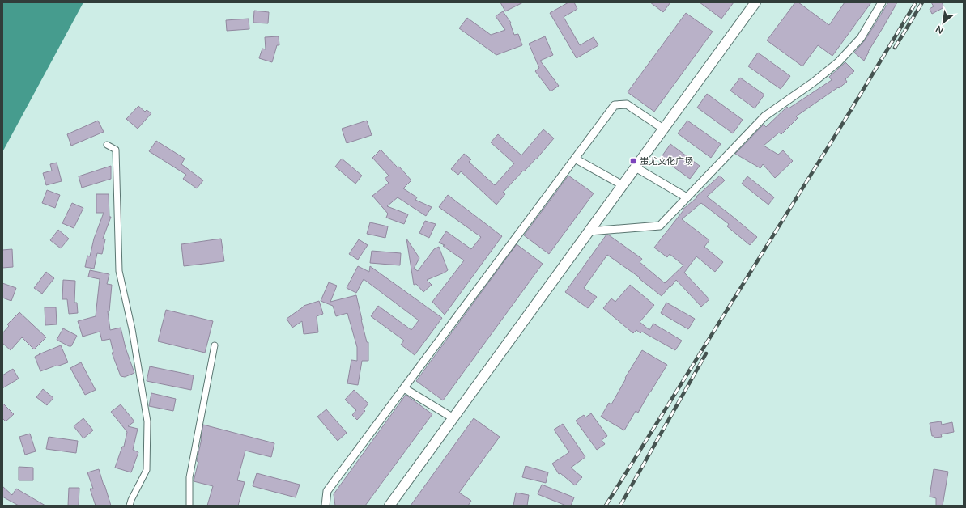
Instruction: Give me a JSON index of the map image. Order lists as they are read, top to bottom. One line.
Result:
{"places":{"transit":["蚩尤文化广场"]},"north":"bottom left"}
